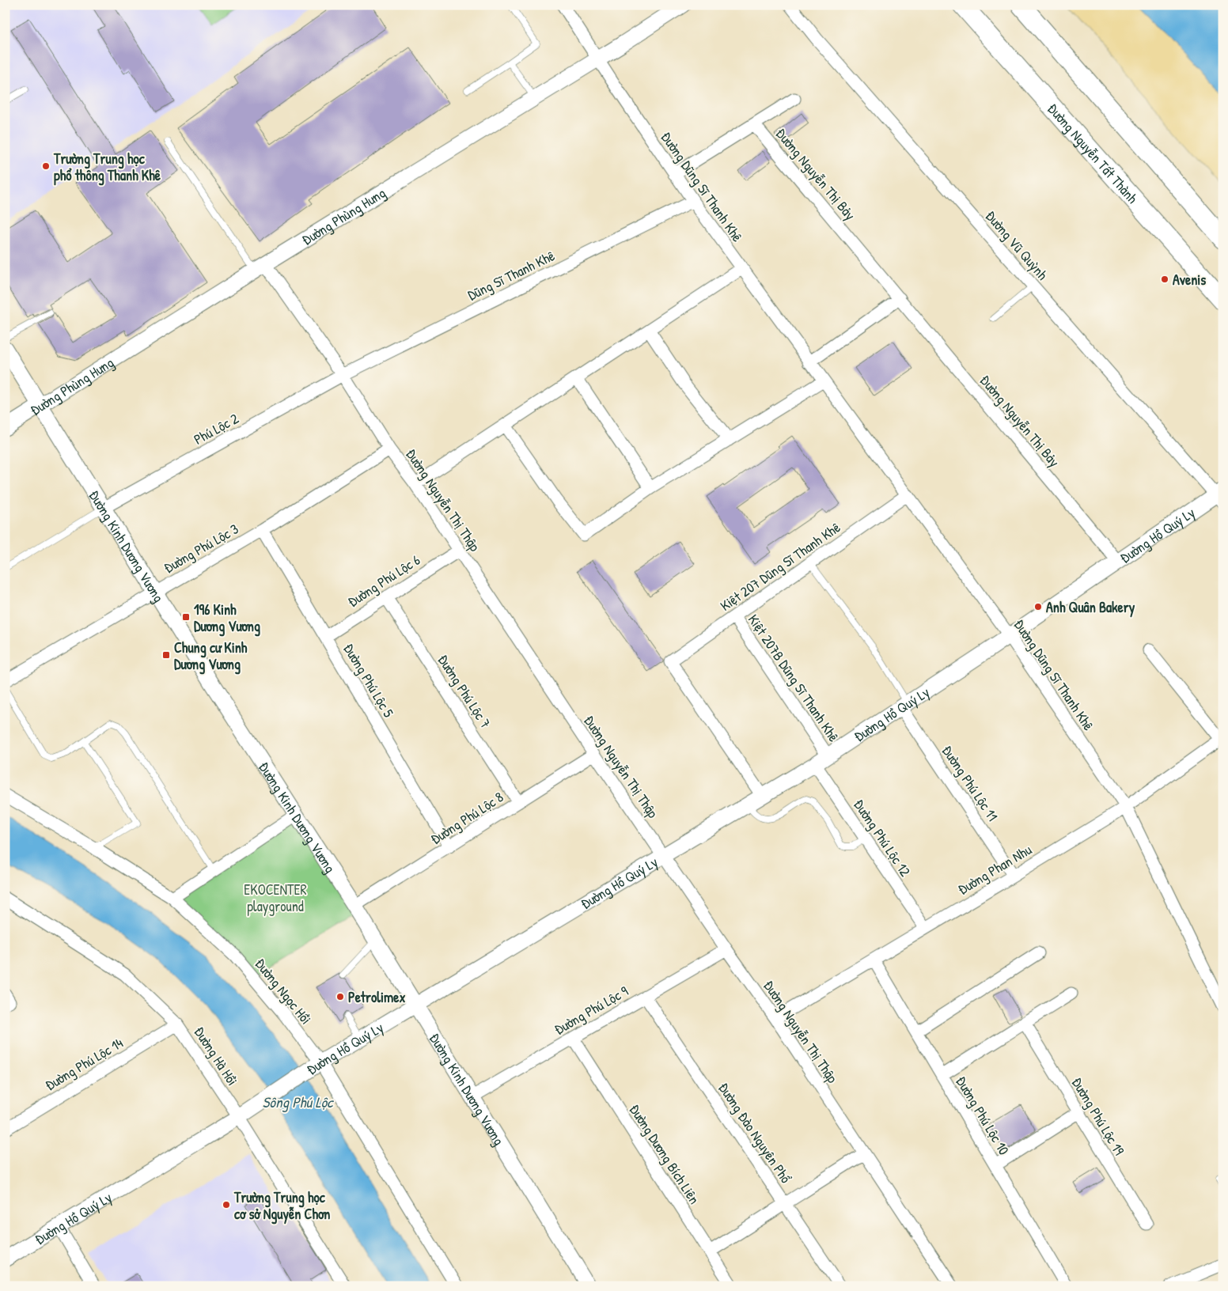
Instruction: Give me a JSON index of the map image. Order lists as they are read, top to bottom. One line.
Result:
{"streets":{"main road":["Đường Nguyễn Tất Thành"],"street":["Đường Nguyễn Thị Bảy","Đường Dũng Sĩ Thanh Khê","Đường Phùng Hưng","Đường Vũ Quỳnh","Dũng Sĩ Thanh Khê","Phú Lộc 2","Đường Nguyễn Thị Thập","Đường Hồ Quý Ly","Đường Kinh Dương Vương","Đường Phú Lộc 3","Kiệt 207 Dũng Sĩ Thanh Khê","Đường Phú Lộc 6","Kiệt 207B Dũng Sĩ Thanh Khê","Đường Phú Lộc 5","Đường Phú Lộc 7","Đường Phú Lộc 11","Đường Phú Lộc 8","Đường Phú Lộc 12","Đường Phan Nhu","Đường Ngọc Hồi","Đường Phú Lộc 9","Đường Hà Hồi","Đường Phú Lộc 14","Đường Phú Lộc 10","Đường Phú Lộc 19","Đường Đào Nguyên Phổ","Đường Dương Bích Liên"]},"crossings":[["Đường Nguyễn Thị Bảy","Đường Dũng Sĩ Thanh Khê"],["Đường Nguyễn Thị Bảy","Đường Hồ Quý Ly"],["Đường Dũng Sĩ Thanh Khê","Đường Phùng Hưng"],["Đường Dũng Sĩ Thanh Khê","Dũng Sĩ Thanh Khê"],["Đường Dũng Sĩ Thanh Khê","Đường Hồ Quý Ly"],["Đường Dũng Sĩ Thanh Khê","Kiệt 207 Dũng Sĩ Thanh Khê"],["Đường Dũng Sĩ Thanh Khê","Đường Phan Nhu"],["Đường Phùng Hưng","Đường Nguyễn Thị Thập"],["Đường Phùng Hưng","Đường Kinh Dương Vương"],["Đường Vũ Quỳnh","Đường Hồ Quý Ly"],["Dũng Sĩ Thanh Khê","Phú Lộc 2"],["Dũng Sĩ Thanh Khê","Đường Nguyễn Thị Thập"],["Phú Lộc 2","Đường Nguyễn Thị Thập"],["Phú Lộc 2","Đường Kinh Dương Vương"],["Đường Nguyễn Thị Thập","Đường Hồ Quý Ly"],["Đường Nguyễn Thị Thập","Đường Phú Lộc 3"],["Đường Nguyễn Thị Thập","Đường Phú Lộc 6"],["Đường Nguyễn Thị Thập","Đường Phú Lộc 8"],["Đường Nguyễn Thị Thập","Đường Phan Nhu"],["Đường Nguyễn Thị Thập","Đường Phú Lộc 9"],["Đường Hồ Quý Ly","Đường Kinh Dương Vương"],["Đường Hồ Quý Ly","Kiệt 207 Dũng Sĩ Thanh Khê"],["Đường Hồ Quý Ly","Kiệt 207B Dũng Sĩ Thanh Khê"],["Đường Hồ Quý Ly","Đường Phú Lộc 11"],["Đường Hồ Quý Ly","Đường Phú Lộc 12"],["Đường Hồ Quý Ly","Đường Ngọc Hồi"],["Đường Hồ Quý Ly","Đường Hà Hồi"],["Đường Kinh Dương Vương","Đường Phú Lộc 3"],["Đường Kinh Dương Vương","Đường Phú Lộc 8"],["Đường Kinh Dương Vương","Đường Phú Lộc 9"],["Đường Phú Lộc 3","Đường Phú Lộc 5"],["Kiệt 207 Dũng Sĩ Thanh Khê","Kiệt 207B Dũng Sĩ Thanh Khê"],["Đường Phú Lộc 6","Đường Phú Lộc 5"],["Đường Phú Lộc 6","Đường Phú Lộc 7"],["Đường Phú Lộc 5","Đường Phú Lộc 8"],["Đường Phú Lộc 7","Đường Phú Lộc 8"],["Đường Phú Lộc 11","Đường Phan Nhu"],["Đường Phú Lộc 12","Đường Phan Nhu"],["Đường Phan Nhu","Đường Phú Lộc 10"],["Đường Phú Lộc 9","Đường Đào Nguyên Phổ"],["Đường Phú Lộc 9","Đường Dương Bích Liên"],["Đường Hà Hồi","Đường Phú Lộc 14"]],"water":["Sông Phú Lộc"],"parks":["EKOCENTER playground"],"places":{"other":["Trường Trung học phổ thông Thanh Khê","Avenis","Anh Quân Bakery","Petrolimex","Trường Trung học cơ sở Nguyễn Chơn"],"transit":["196 Kinh Dương Vương","Chung cư Kinh Dương Vương"]}}
